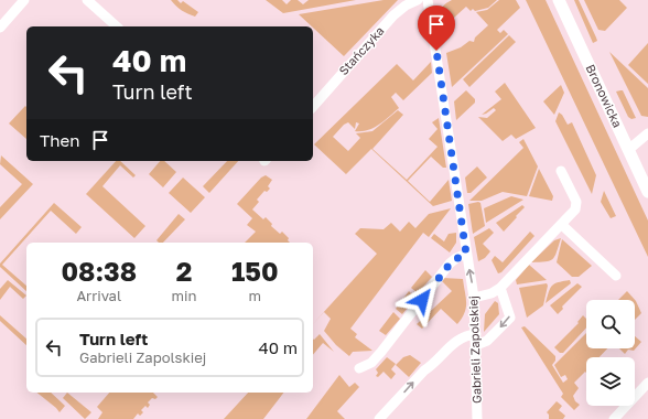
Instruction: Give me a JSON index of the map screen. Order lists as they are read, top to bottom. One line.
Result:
{"streets":{"street":["Stańczyka","Bronowicka","Gabrieli Zapolskiej"]},"page":{"turn":["40 m","Turn left"],"then":"Then","eta":["08:38","Arrival","2","min","150","m"],"list":[{"name":"Turn left","note":"Gabrieli Zapolskiej","value":"40 m"}]}}
